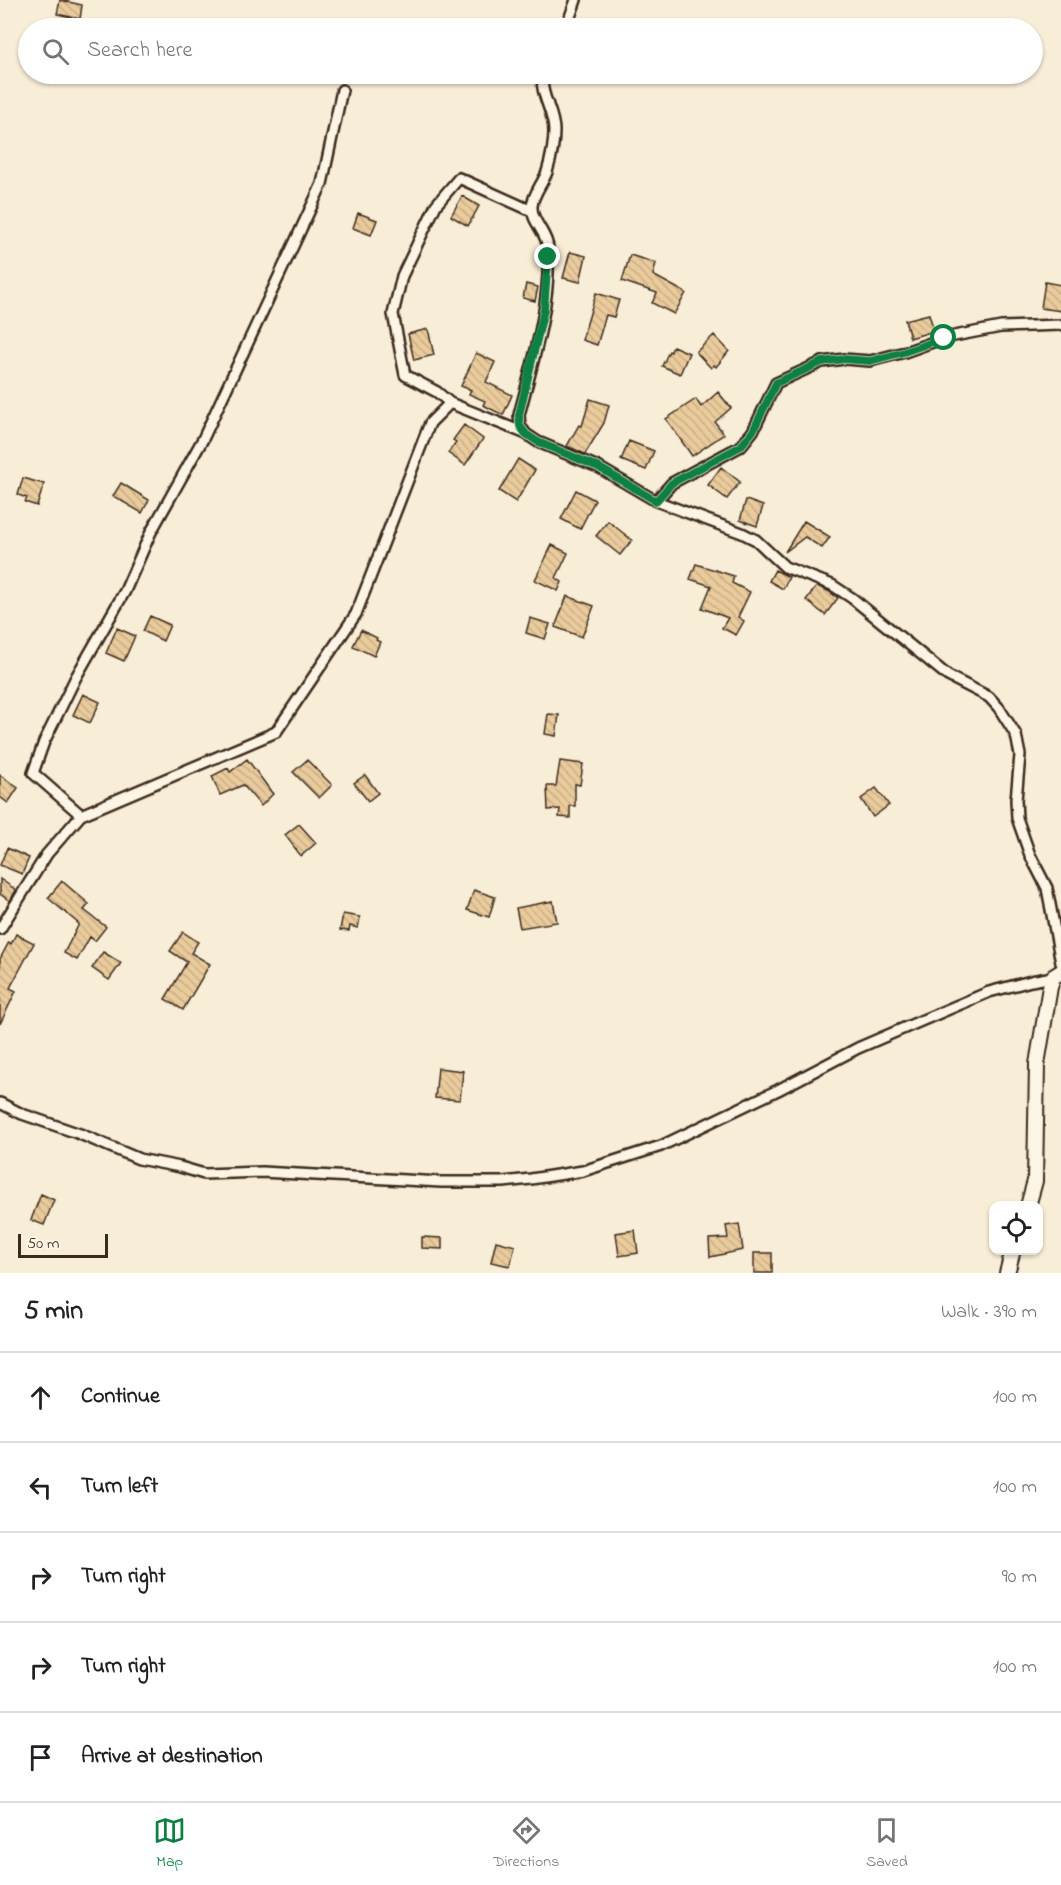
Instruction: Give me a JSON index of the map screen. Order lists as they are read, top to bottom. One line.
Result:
{"scale_bar":"50 m","page":{"search":"Search here","scale":"50 m","heading":["5 min","Walk · 390 m"],"list":[["Continue","100 m"],["Turn left","100 m"],["Turn right","90 m"],["Turn right","100 m"],"Arrive at destination"],"nav":["Map","Directions","Saved"]}}
